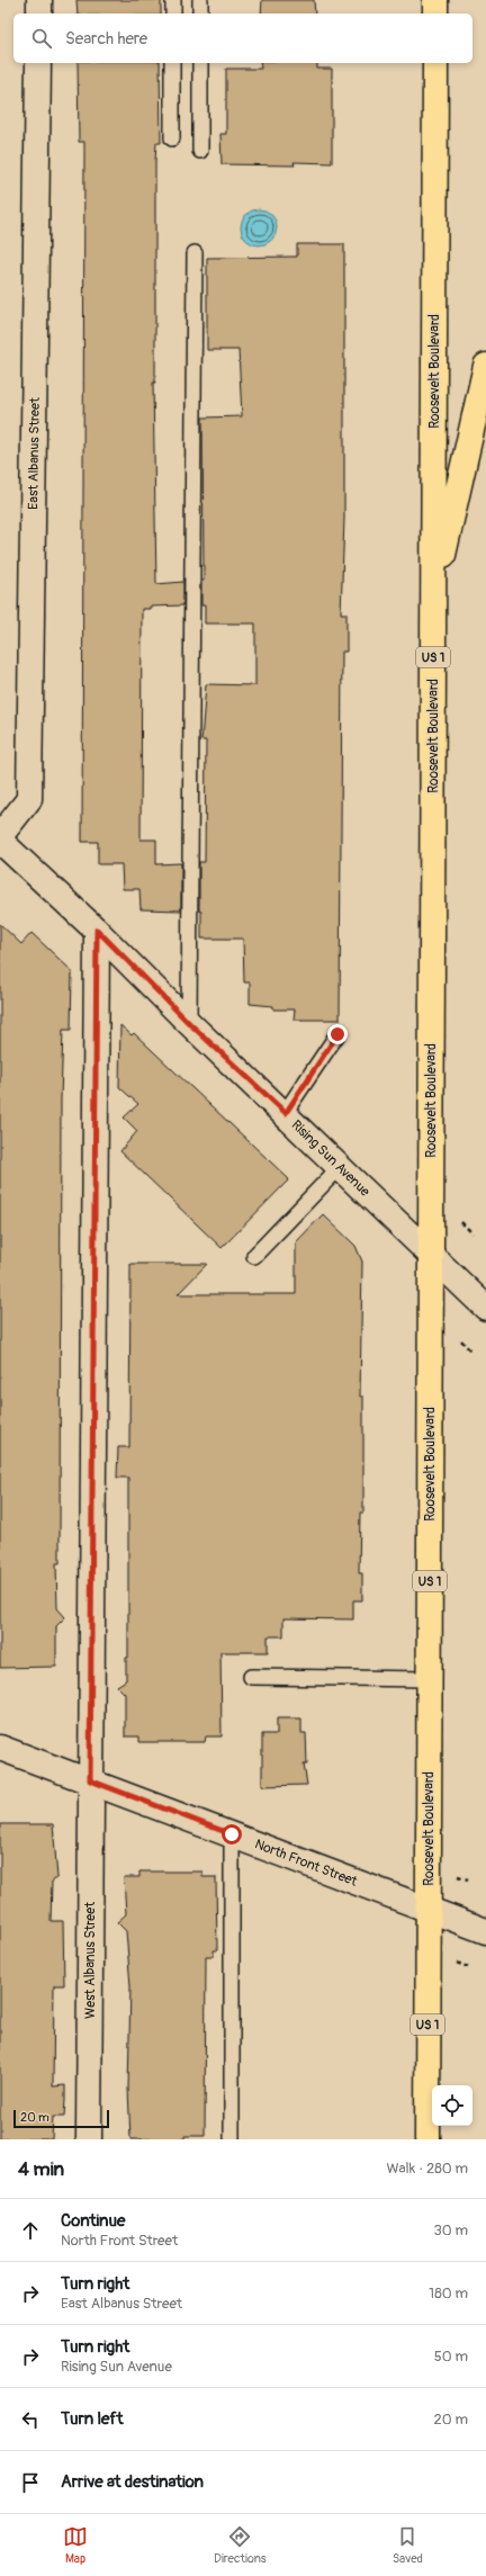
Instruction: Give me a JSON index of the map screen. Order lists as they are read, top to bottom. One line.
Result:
{"streets":{"highway":["Roosevelt Boulevard","US 1"],"street":["East Albanus Street","Rising Sun Avenue","North Front Street","West Albanus Street"]},"crossings":[["Roosevelt Boulevard","Rising Sun Avenue"],["Roosevelt Boulevard","North Front Street"],["North Front Street","West Albanus Street"]],"scale_bar":"20 m","page":{"search":"Search here","scale":"20 m","heading":["4 min","Walk · 280 m"],"list":[["Continue","North Front Street","30 m"],["Turn right","East Albanus Street","180 m"],["Turn right","Rising Sun Avenue","50 m"],["Turn left","20 m"],"Arrive at destination"],"nav":["Map","Directions","Saved"]}}
